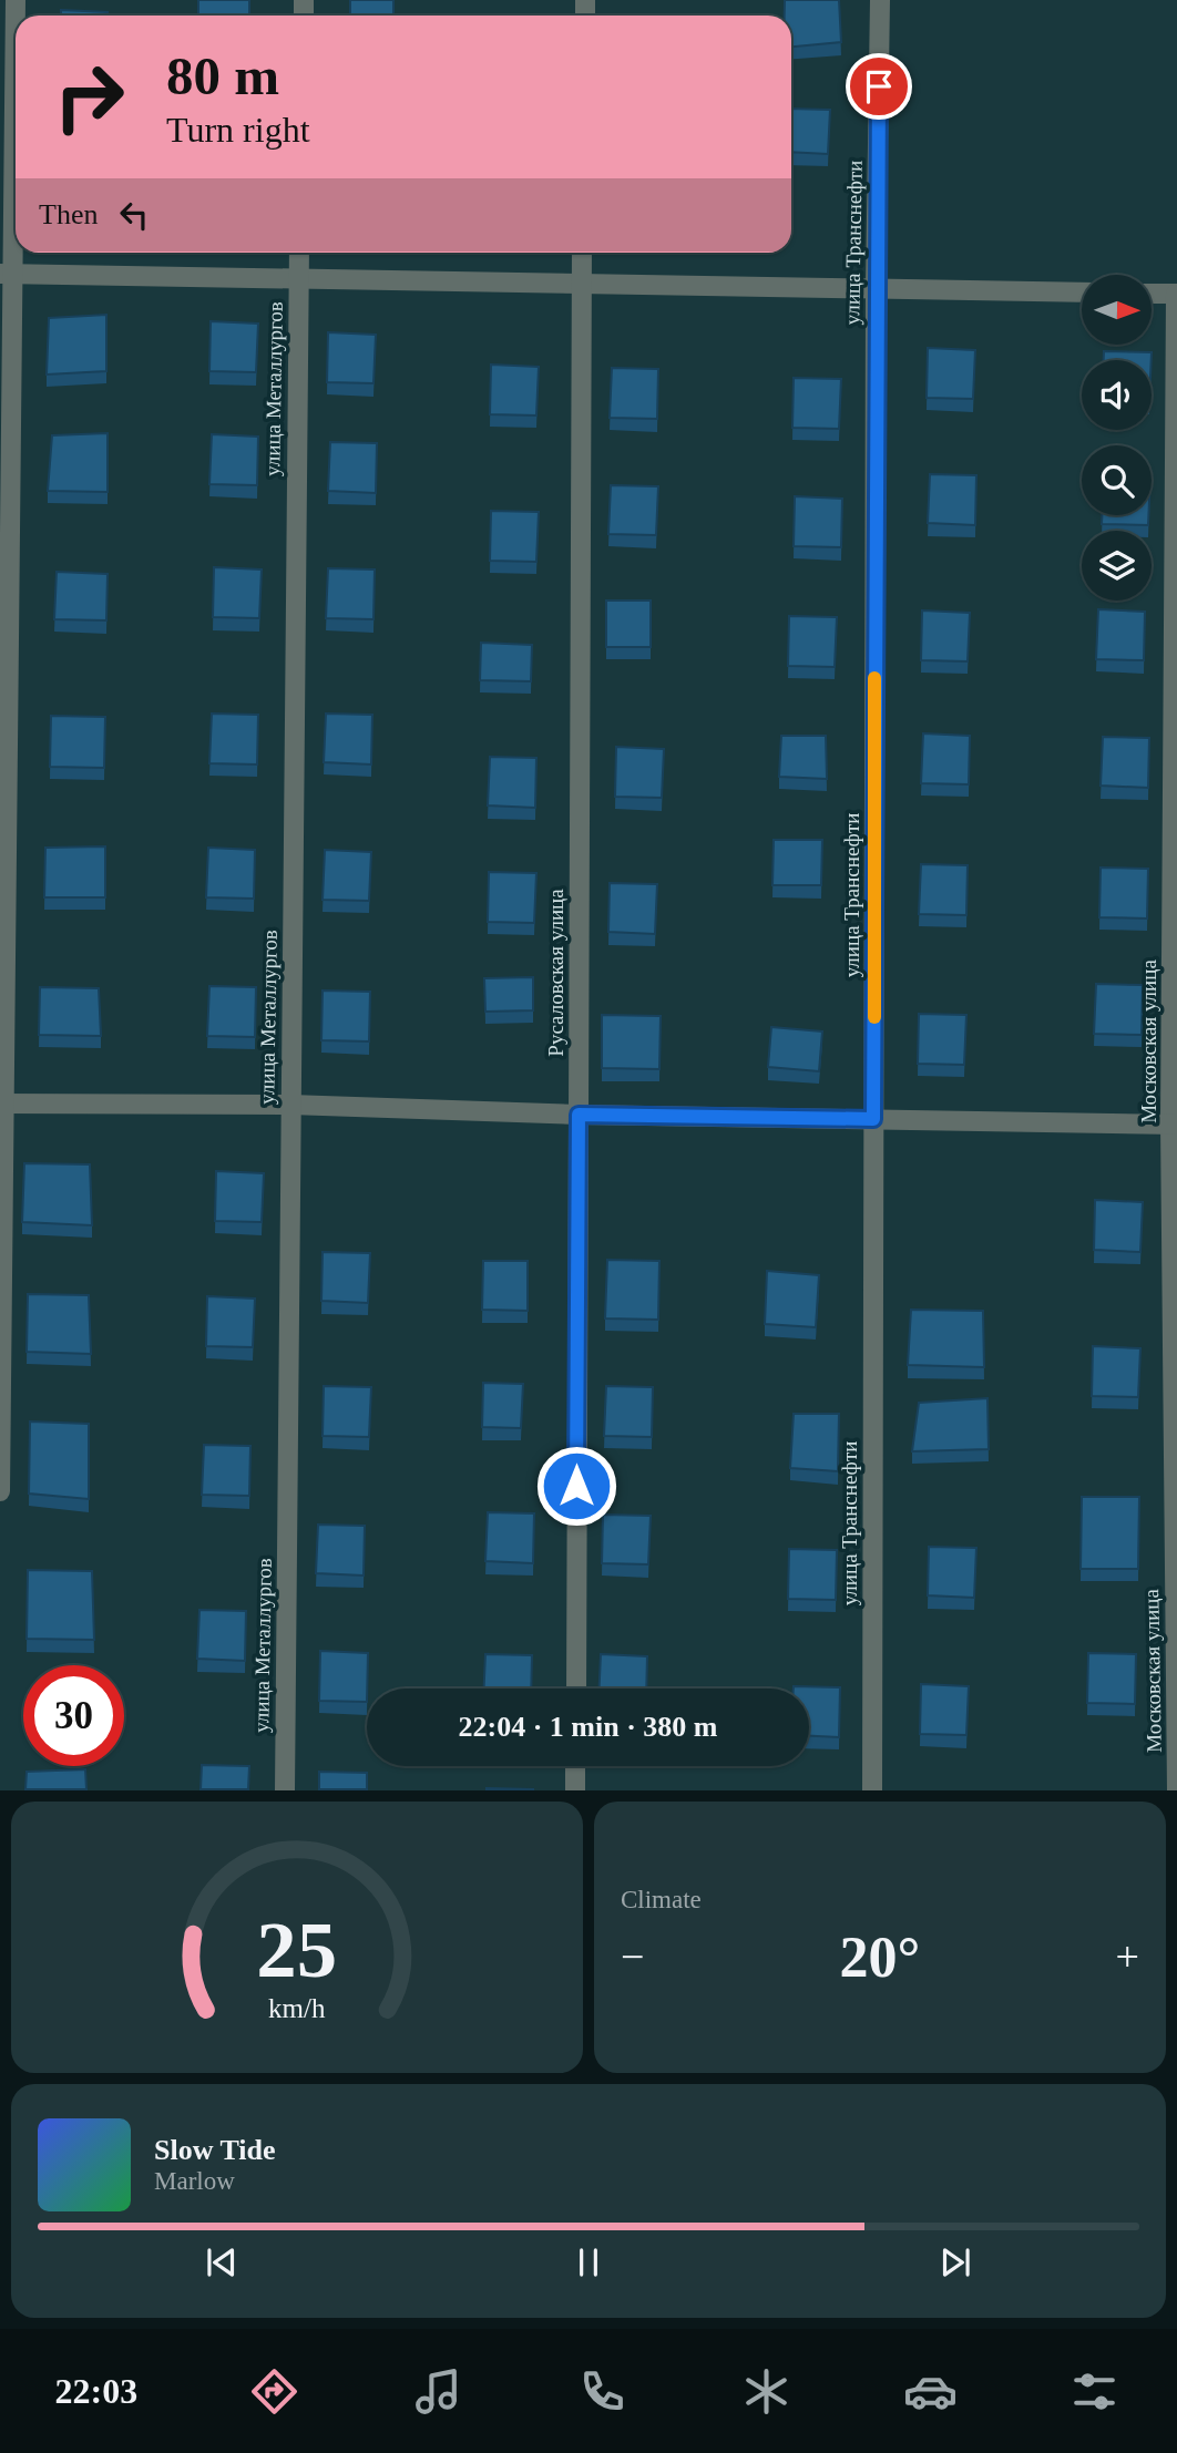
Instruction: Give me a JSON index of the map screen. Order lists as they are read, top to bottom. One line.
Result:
{"streets":{"street":["улица Транснефти","улица Металлургов","Русаловская улица","Московская улица"]},"north":"right","page":{"turn":["80 m","Turn right"],"then":"Then","limit":"30","trip":"22:04 · 1 min · 380 m","tile":"Climate","heat":["−","20°","+"],"song":["Slow Tide","Marlow"],"tabs":"22:03","gauge":["25","km/h"]}}
